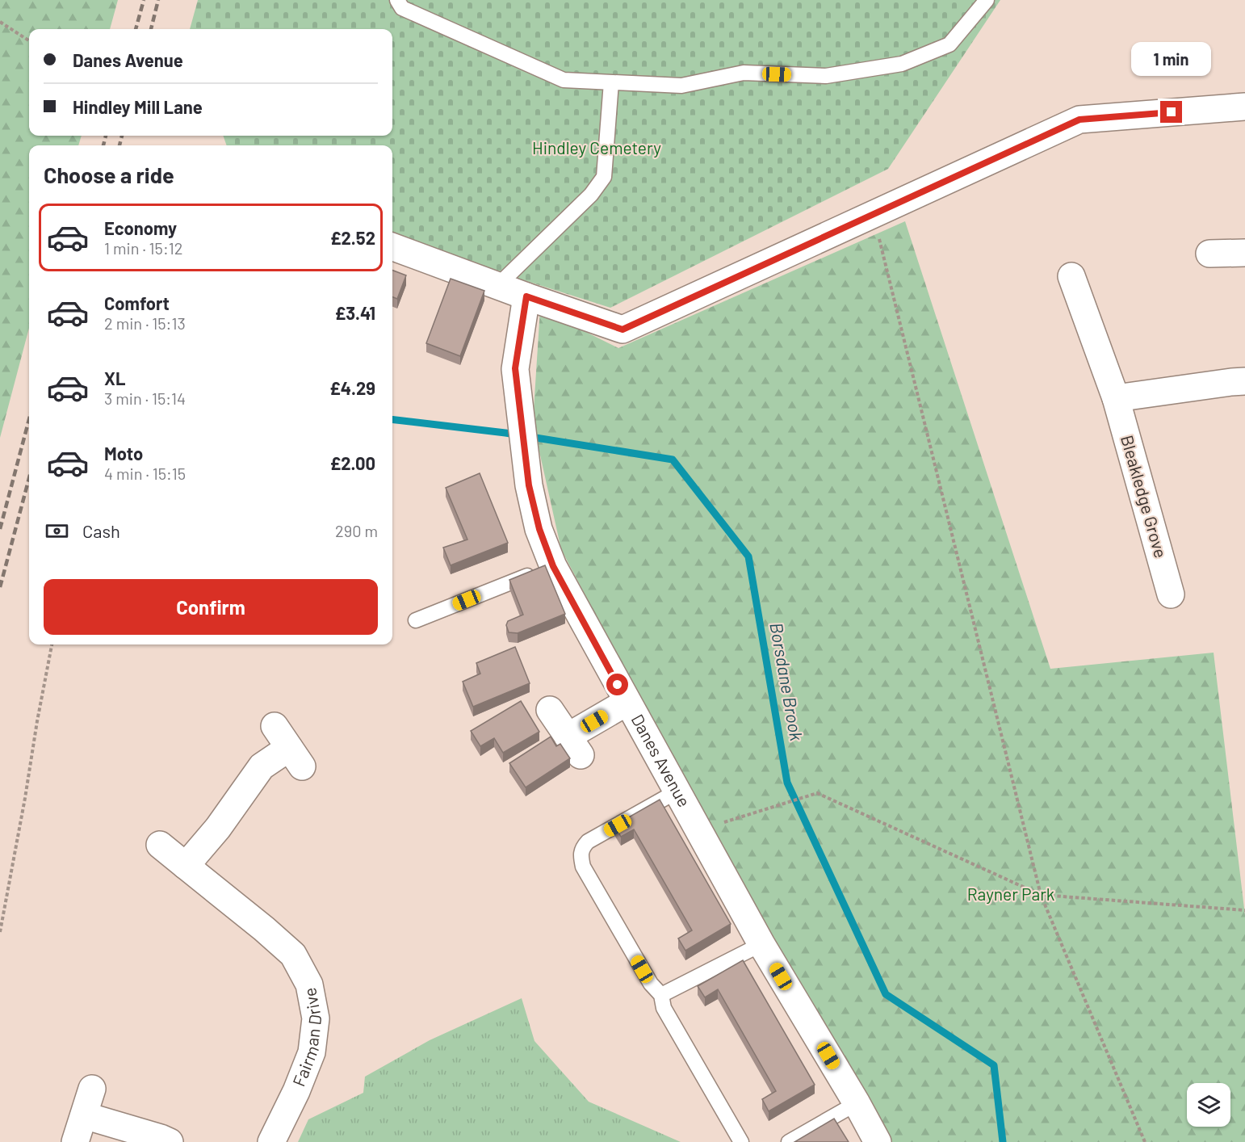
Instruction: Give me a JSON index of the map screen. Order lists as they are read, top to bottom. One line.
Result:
{"streets":{"street":["Bleakledge Grove","Danes Avenue","Fairman Drive"]},"water":["Borsdane Brook"],"parks":["Hindley Cemetery","Rayner Park"],"page":{"banner":["Danes Avenue","Hindley Mill Lane"],"bubble":"1 min","heading":"Choose a ride","list":[{"name":"Economy","note":"1 min · 15:12","value":"£2.52"},{"name":"Comfort","note":"2 min · 15:13","value":"£3.41"},{"name":"XL","note":"3 min · 15:14","value":"£4.29"},{"name":"Moto","note":"4 min · 15:15","value":"£2.00"}],"pay":["Cash","290 m"],"buttons":"Confirm"}}
